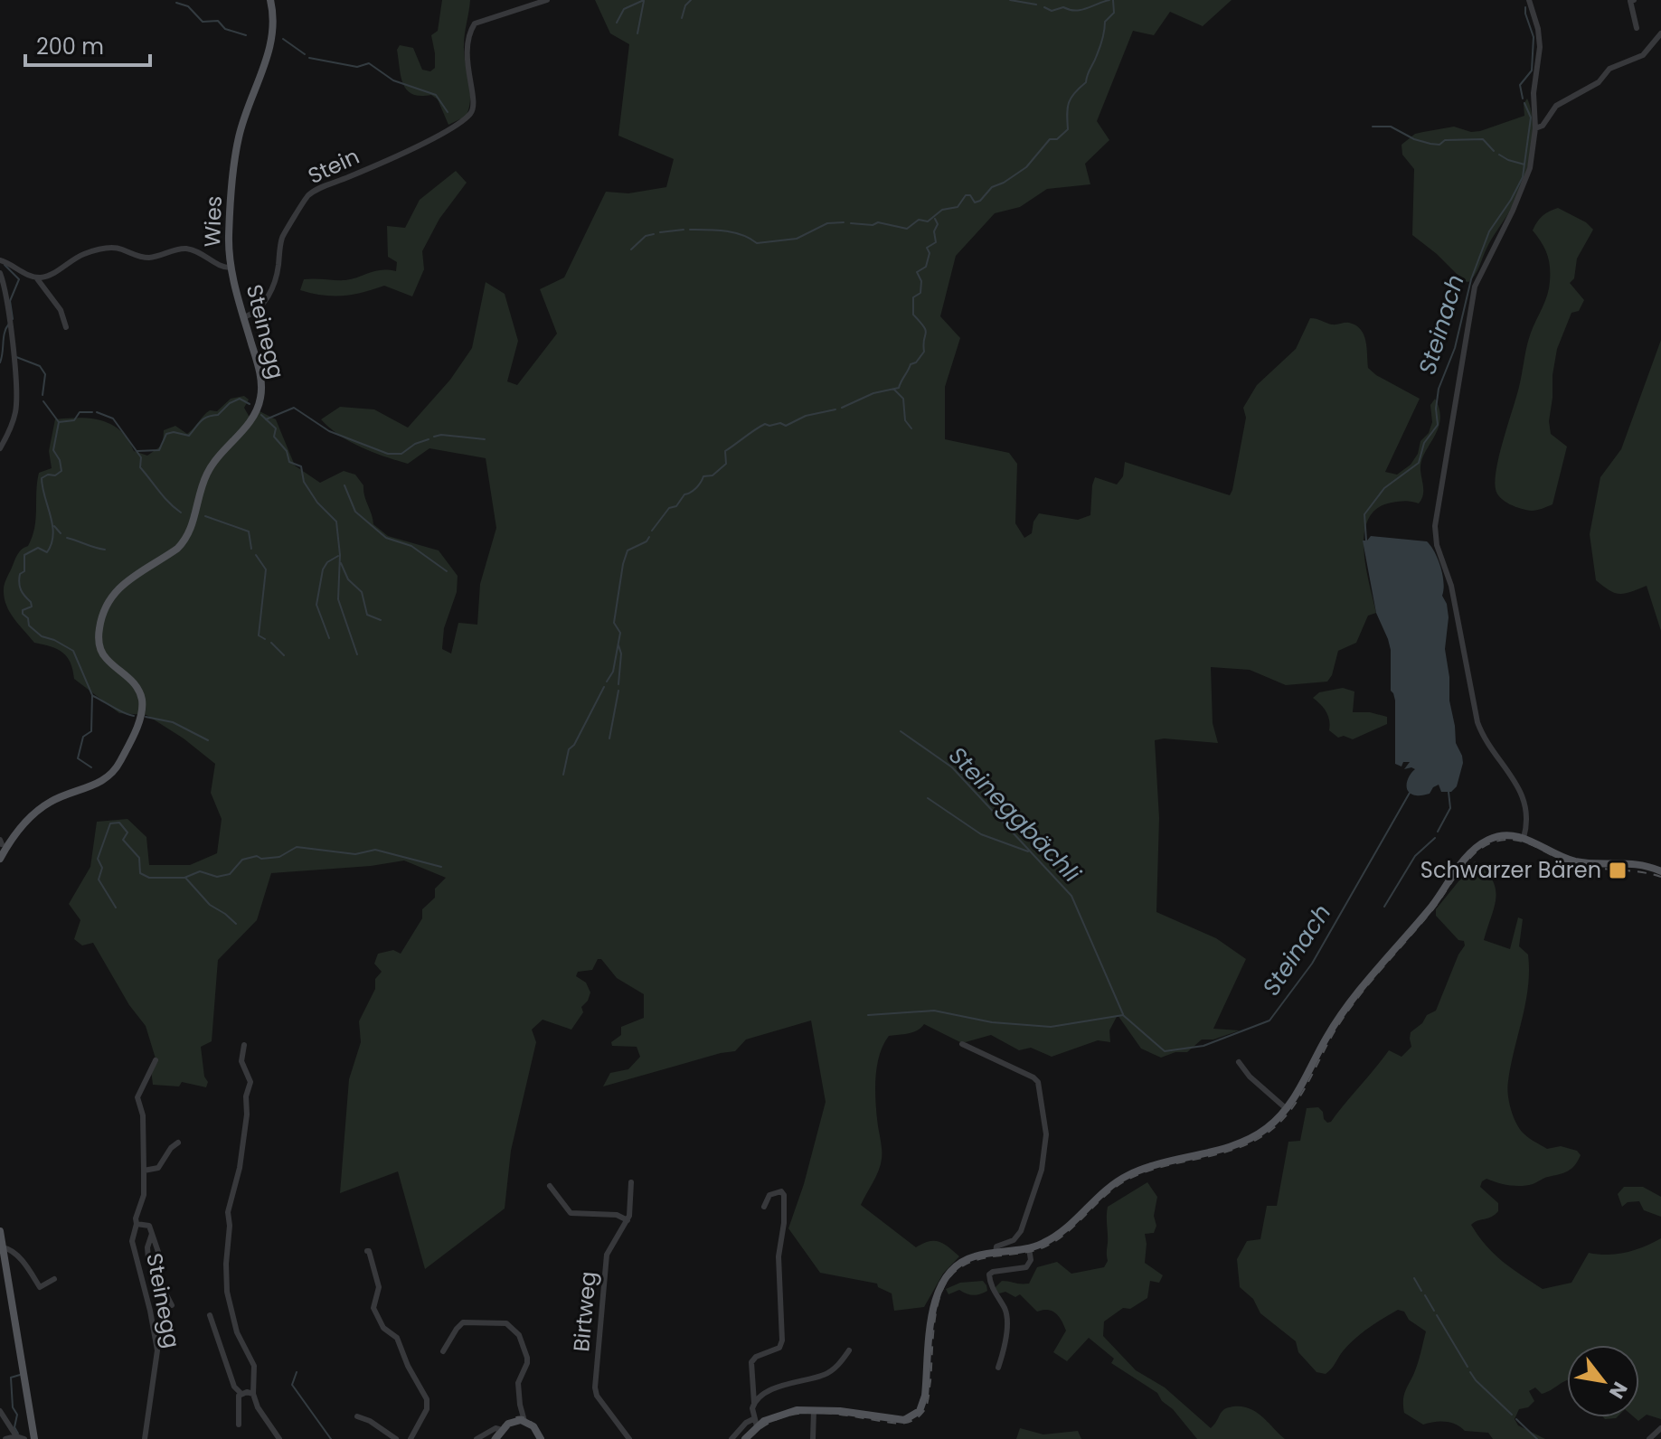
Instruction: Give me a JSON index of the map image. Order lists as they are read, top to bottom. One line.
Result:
{"streets":{"main road":["Wies","Steinegg"],"street":["Stein","Birtweg"]},"crossings":[["Stein","Steinegg"],["Wies","Steinegg"]],"water":["Steinach","Steineggbächli"],"places":{"transit":["Schwarzer Bären"]},"scale_bar":"200 m","north":"bottom right"}
